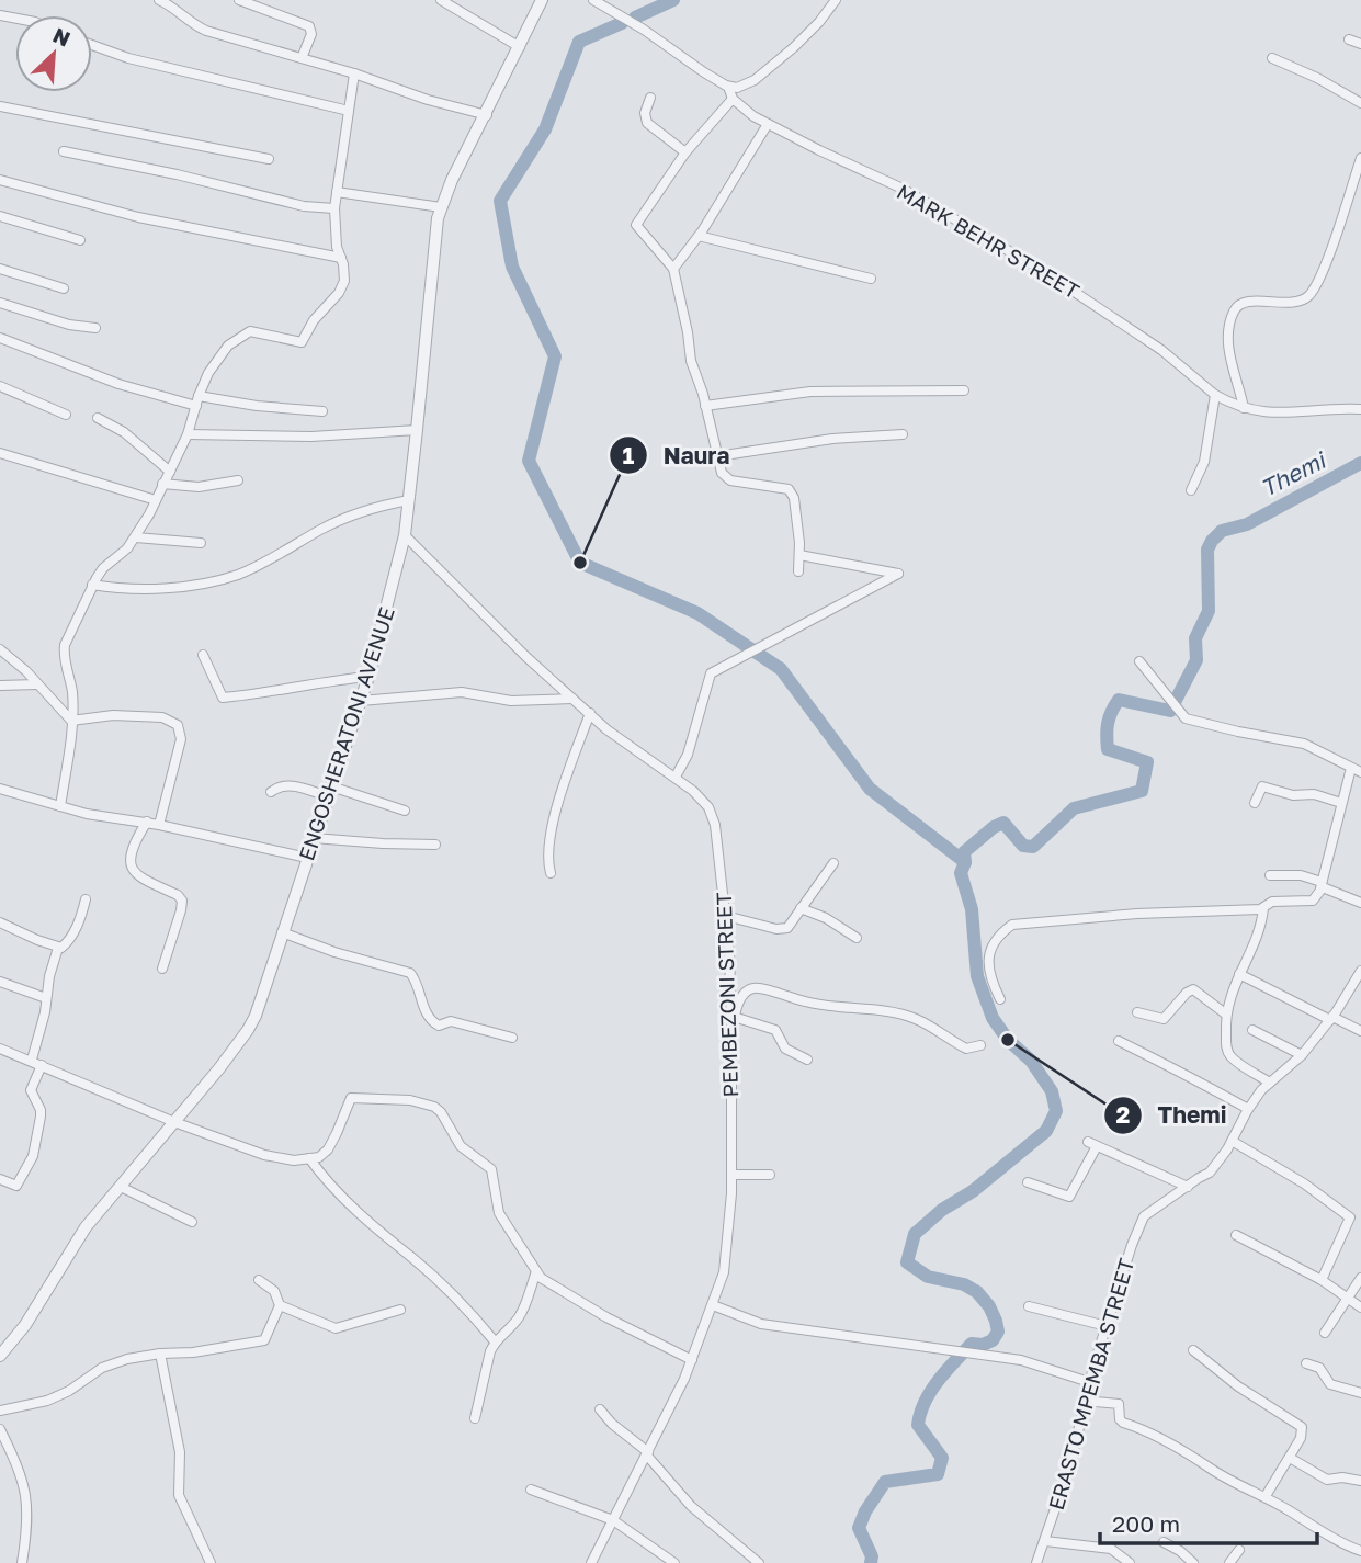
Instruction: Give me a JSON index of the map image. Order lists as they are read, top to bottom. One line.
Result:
{"streets":{"street":["MARK BEHR STREET","ENGOSHERATONI AVENUE","PEMBEZONI STREET","ERASTO MPEMBA STREET"]},"crossings":[["ENGOSHERATONI AVENUE","PEMBEZONI STREET"]],"water":["Themi"],"places":["Naura","Themi"],"scale_bar":"200 m","north":"top right"}
